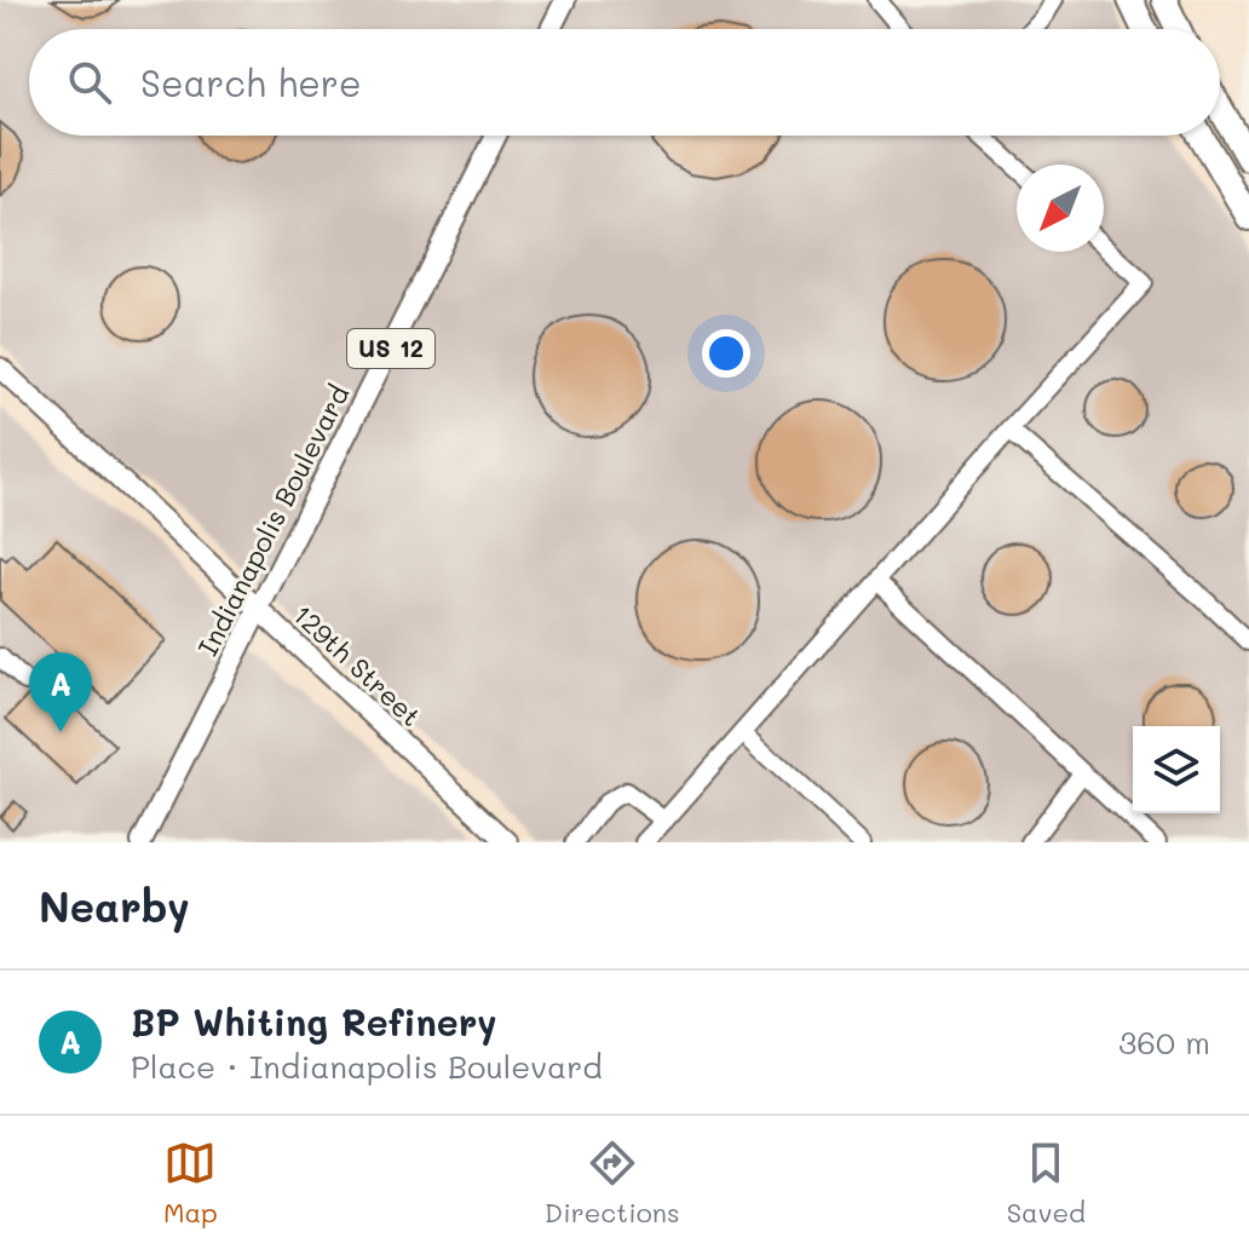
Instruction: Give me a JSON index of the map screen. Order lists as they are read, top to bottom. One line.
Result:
{"streets":{"main road":["US 12","Indianapolis Boulevard","129th Street"]},"crossings":[["Indianapolis Boulevard","129th Street"]],"north":"bottom left","page":{"search":"Search here","pins":"A","heading":"Nearby","list":[{"mark":"A","name":"BP Whiting Refinery","note":"Place · Indianapolis Boulevard","value":"360 m"}],"nav":["Map","Directions","Saved"]}}
